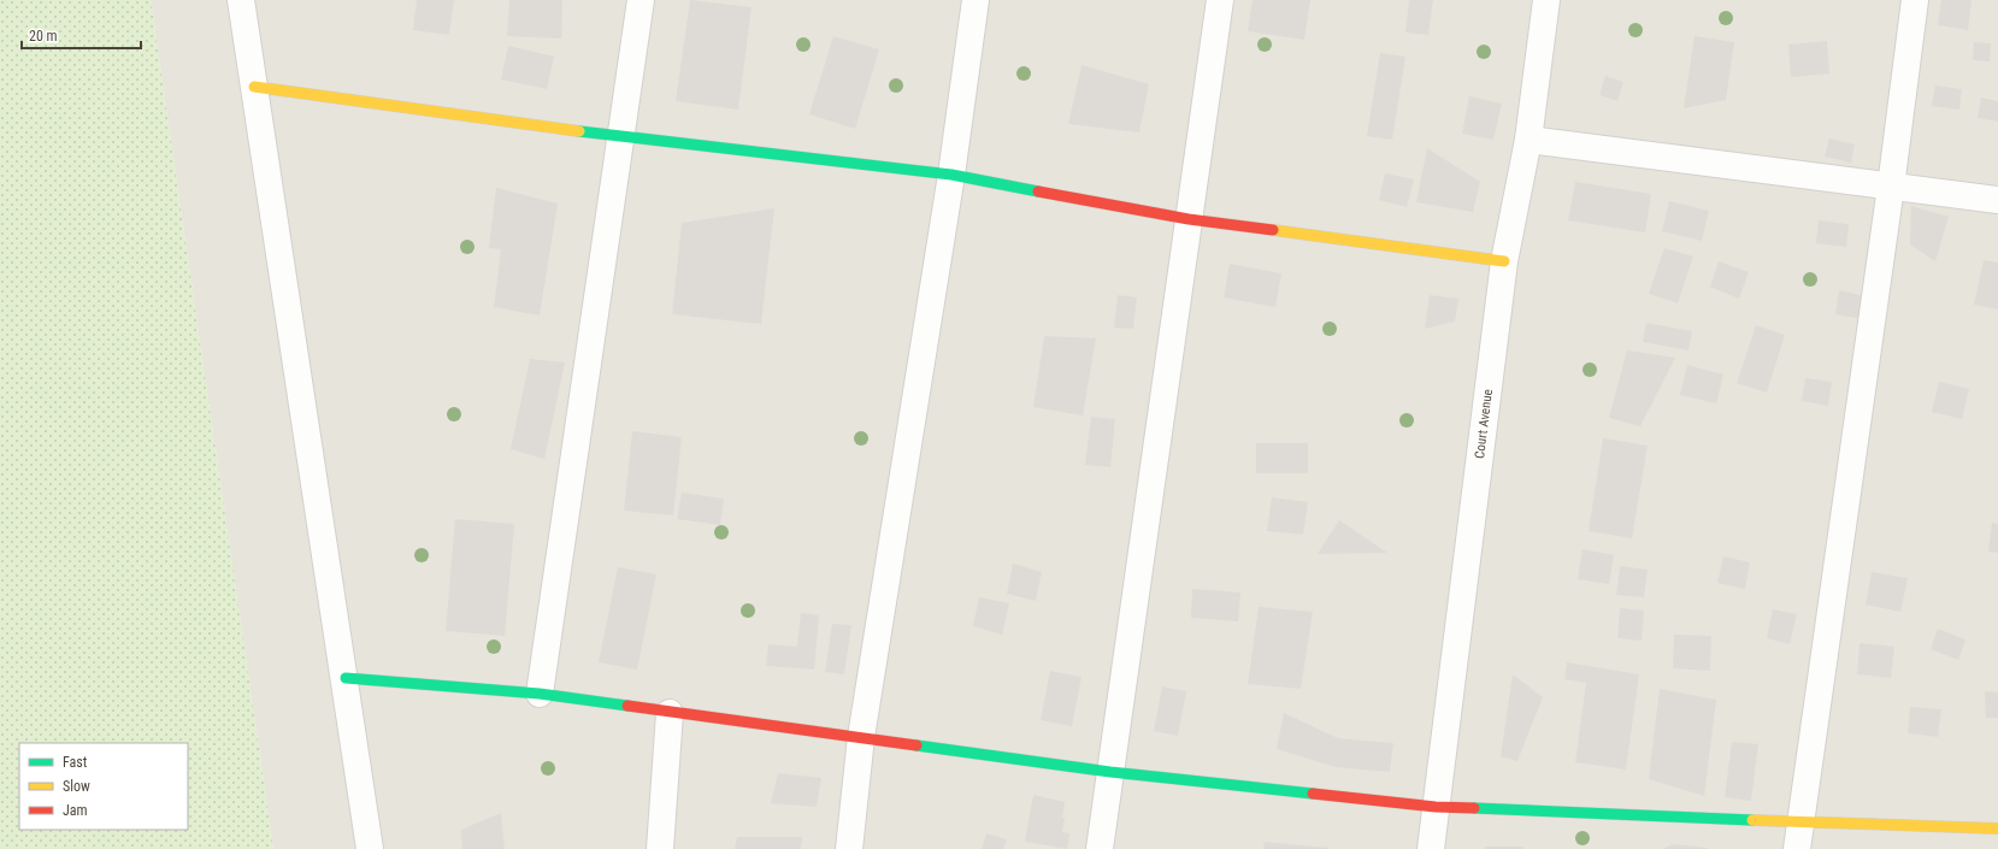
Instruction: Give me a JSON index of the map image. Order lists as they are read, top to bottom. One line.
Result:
{"streets":{"street":["Court Avenue"]},"legend":["Fast","Slow","Jam"],"scale_bar":"20 m"}
